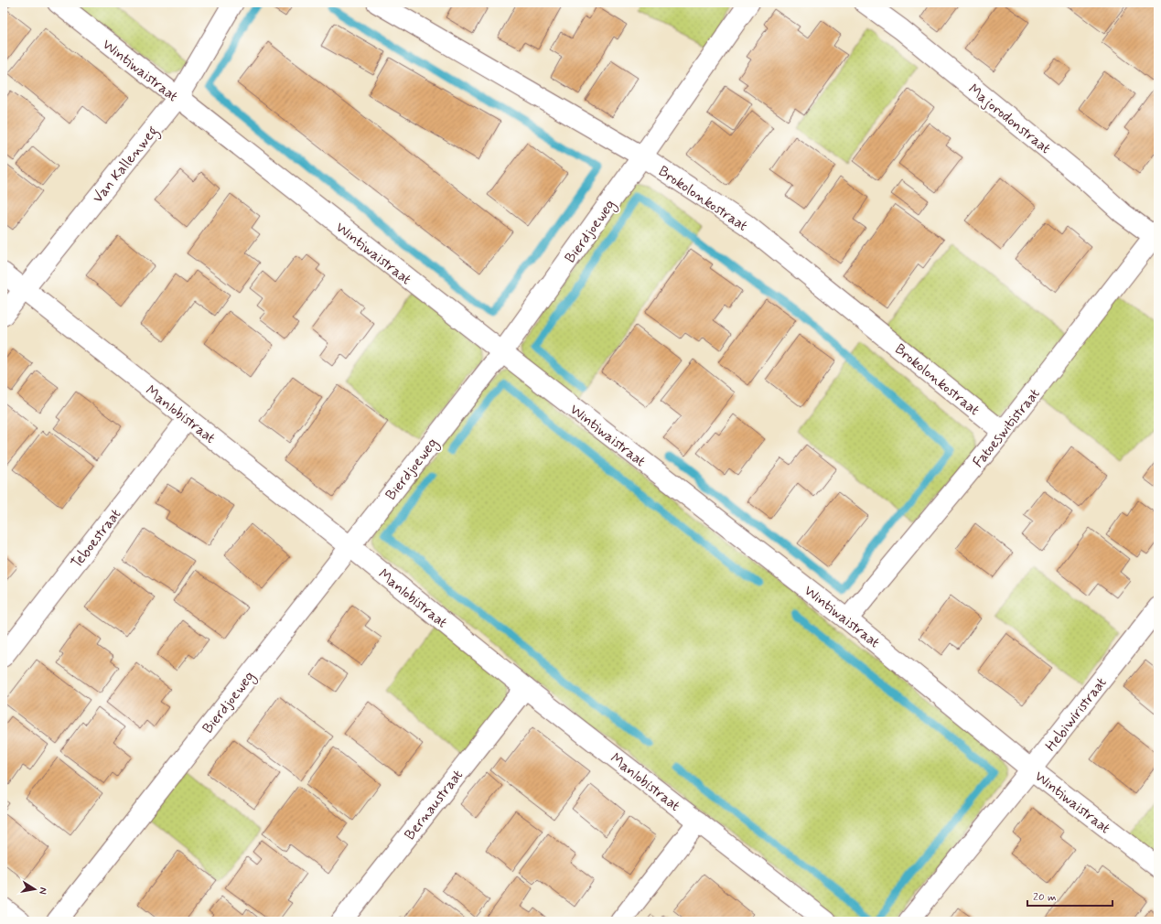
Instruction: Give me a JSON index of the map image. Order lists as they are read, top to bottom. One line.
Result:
{"streets":{"street":["Wintiwaistraat","Majorodonstraat","Van Kallenweg","Brokolonkostraat","Bierdjoeweg","Manlobistraat","Fatoeswitistraat","Teboestraat","Hebiwiristraat","Bernaustraat"]},"crossings":[["Wintiwaistraat","Van Kallenweg"],["Wintiwaistraat","Bierdjoeweg"],["Wintiwaistraat","Fatoeswitistraat"],["Wintiwaistraat","Hebiwiristraat"],["Majorodonstraat","Fatoeswitistraat"],["Van Kallenweg","Manlobistraat"],["Brokolonkostraat","Bierdjoeweg"],["Brokolonkostraat","Fatoeswitistraat"],["Bierdjoeweg","Manlobistraat"],["Manlobistraat","Teboestraat"],["Manlobistraat","Bernaustraat"]],"scale_bar":"20 m","north":"right"}
